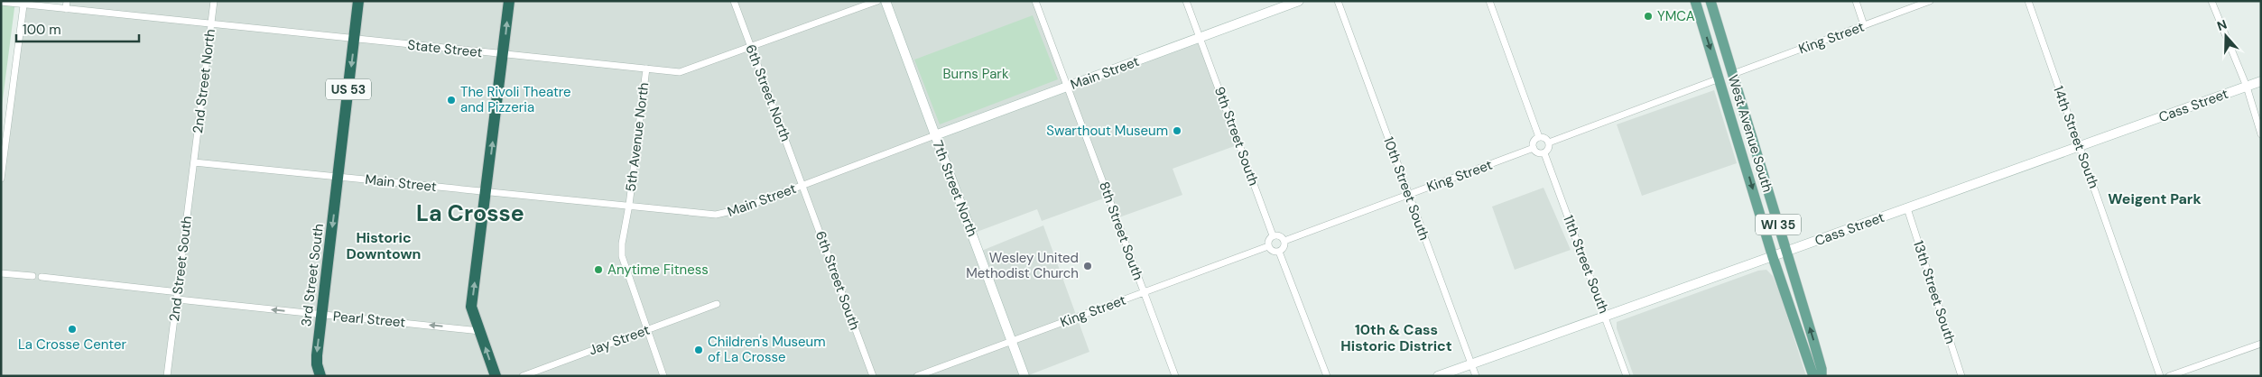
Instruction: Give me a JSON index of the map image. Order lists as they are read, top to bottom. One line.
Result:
{"streets":{"highway":["US 53","3rd Street South"],"main road":["West Avenue South","WI 35"],"street":["King Street","State Street","Main Street","2nd Street North","6th Street North","Cass Street","9th Street South","5th Avenue North","14th Street South","7th Street North","10th Street South","8th Street South","11th Street South","2nd Street South","6th Street South","13th Street South","Pearl Street","Jay Street"]},"crossings":[["King Street","West Avenue South"],["King Street","9th Street South"],["King Street","7th Street North"],["King Street","10th Street South"],["King Street","8th Street South"],["King Street","11th Street South"],["State Street","2nd Street North"],["State Street","US 53"],["State Street","6th Street North"],["State Street","5th Avenue North"],["Main Street","2nd Street North"],["Main Street","US 53"],["Main Street","6th Street North"],["Main Street","9th Street South"],["Main Street","5th Avenue North"],["Main Street","7th Street North"],["Main Street","8th Street South"],["Main Street","2nd Street South"],["Main Street","3rd Street South"],["Main Street","6th Street South"],["2nd Street North","2nd Street South"],["US 53","3rd Street South"],["6th Street North","6th Street South"],["Cass Street","West Avenue South"],["Cass Street","14th Street South"],["Cass Street","10th Street South"],["Cass Street","11th Street South"],["Cass Street","13th Street South"],["5th Avenue North","Jay Street"],["2nd Street South","Pearl Street"],["3rd Street South","Pearl Street"]],"one_way":["3rd Street South","Pearl Street"],"districts":["Weigent Park","La Crosse","Historic Downtown","10th & Cass Historic District"],"parks":["Burns Park"],"places":["YMCA","The Rivoli Theatre and Pizzeria","Swarthout Museum","Wesley United Methodist Church","Anytime Fitness","La Crosse Center","Children's Museum of La Crosse"],"scale_bar":"100 m","north":"top"}
